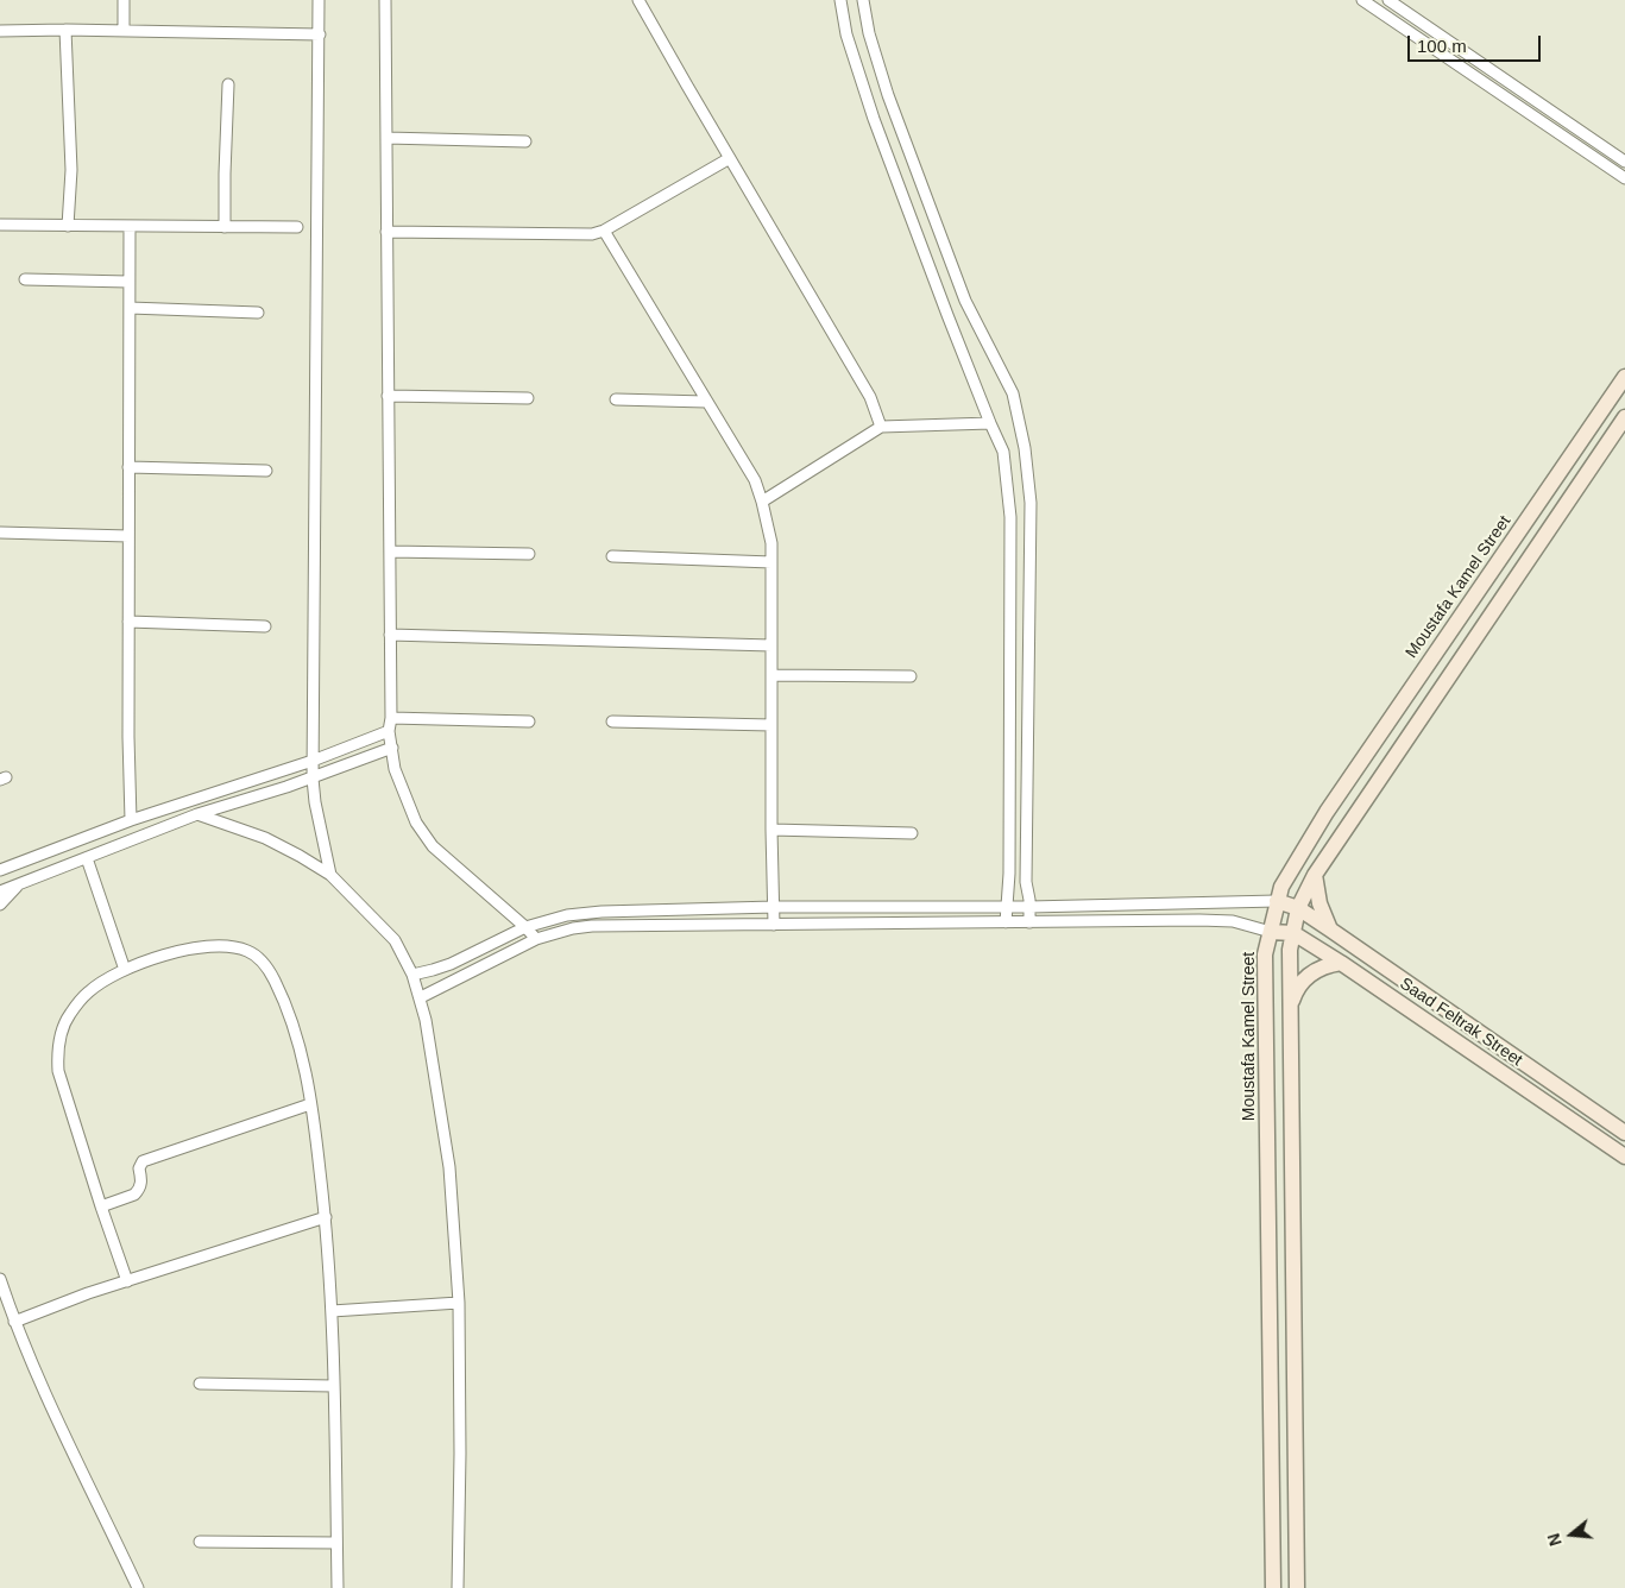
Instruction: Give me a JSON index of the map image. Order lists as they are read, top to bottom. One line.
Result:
{"streets":{"street":["Moustafa Kamel Street","Saad Feltrak Street"]},"crossings":[["Moustafa Kamel Street","Saad Feltrak Street"]],"scale_bar":"100 m","north":"left"}
